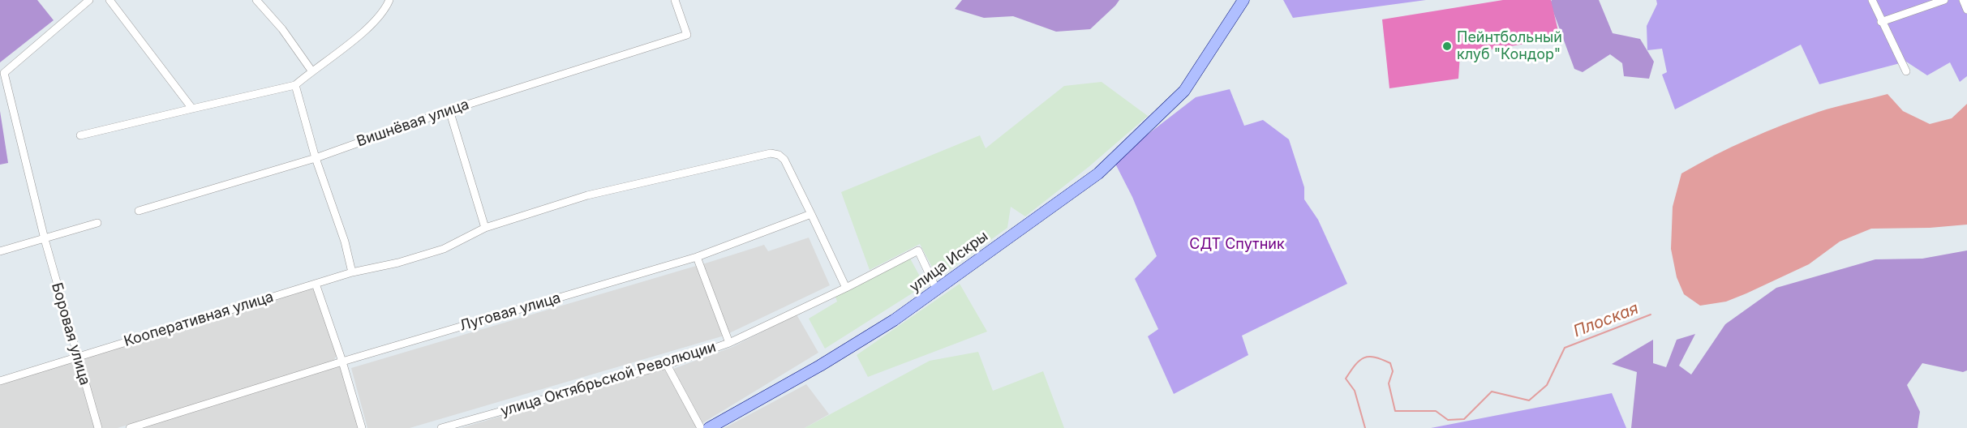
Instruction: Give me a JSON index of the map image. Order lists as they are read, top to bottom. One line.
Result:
{"streets":{"main road":["улица Искры"],"street":["Вишнёвая улица","Луговая улица","Кооперативная улица","Боровая улица","улица Октябрьской Революции"]},"crossings":[["улица Искры","улица Октябрьской Революции"],["Луговая улица","Кооперативная улица"],["Кооперативная улица","Боровая улица"]],"water":["Плоская"],"parks":["СДТ Спутник"],"places":["Пейнтбольный клуб \"Кондор\""]}
